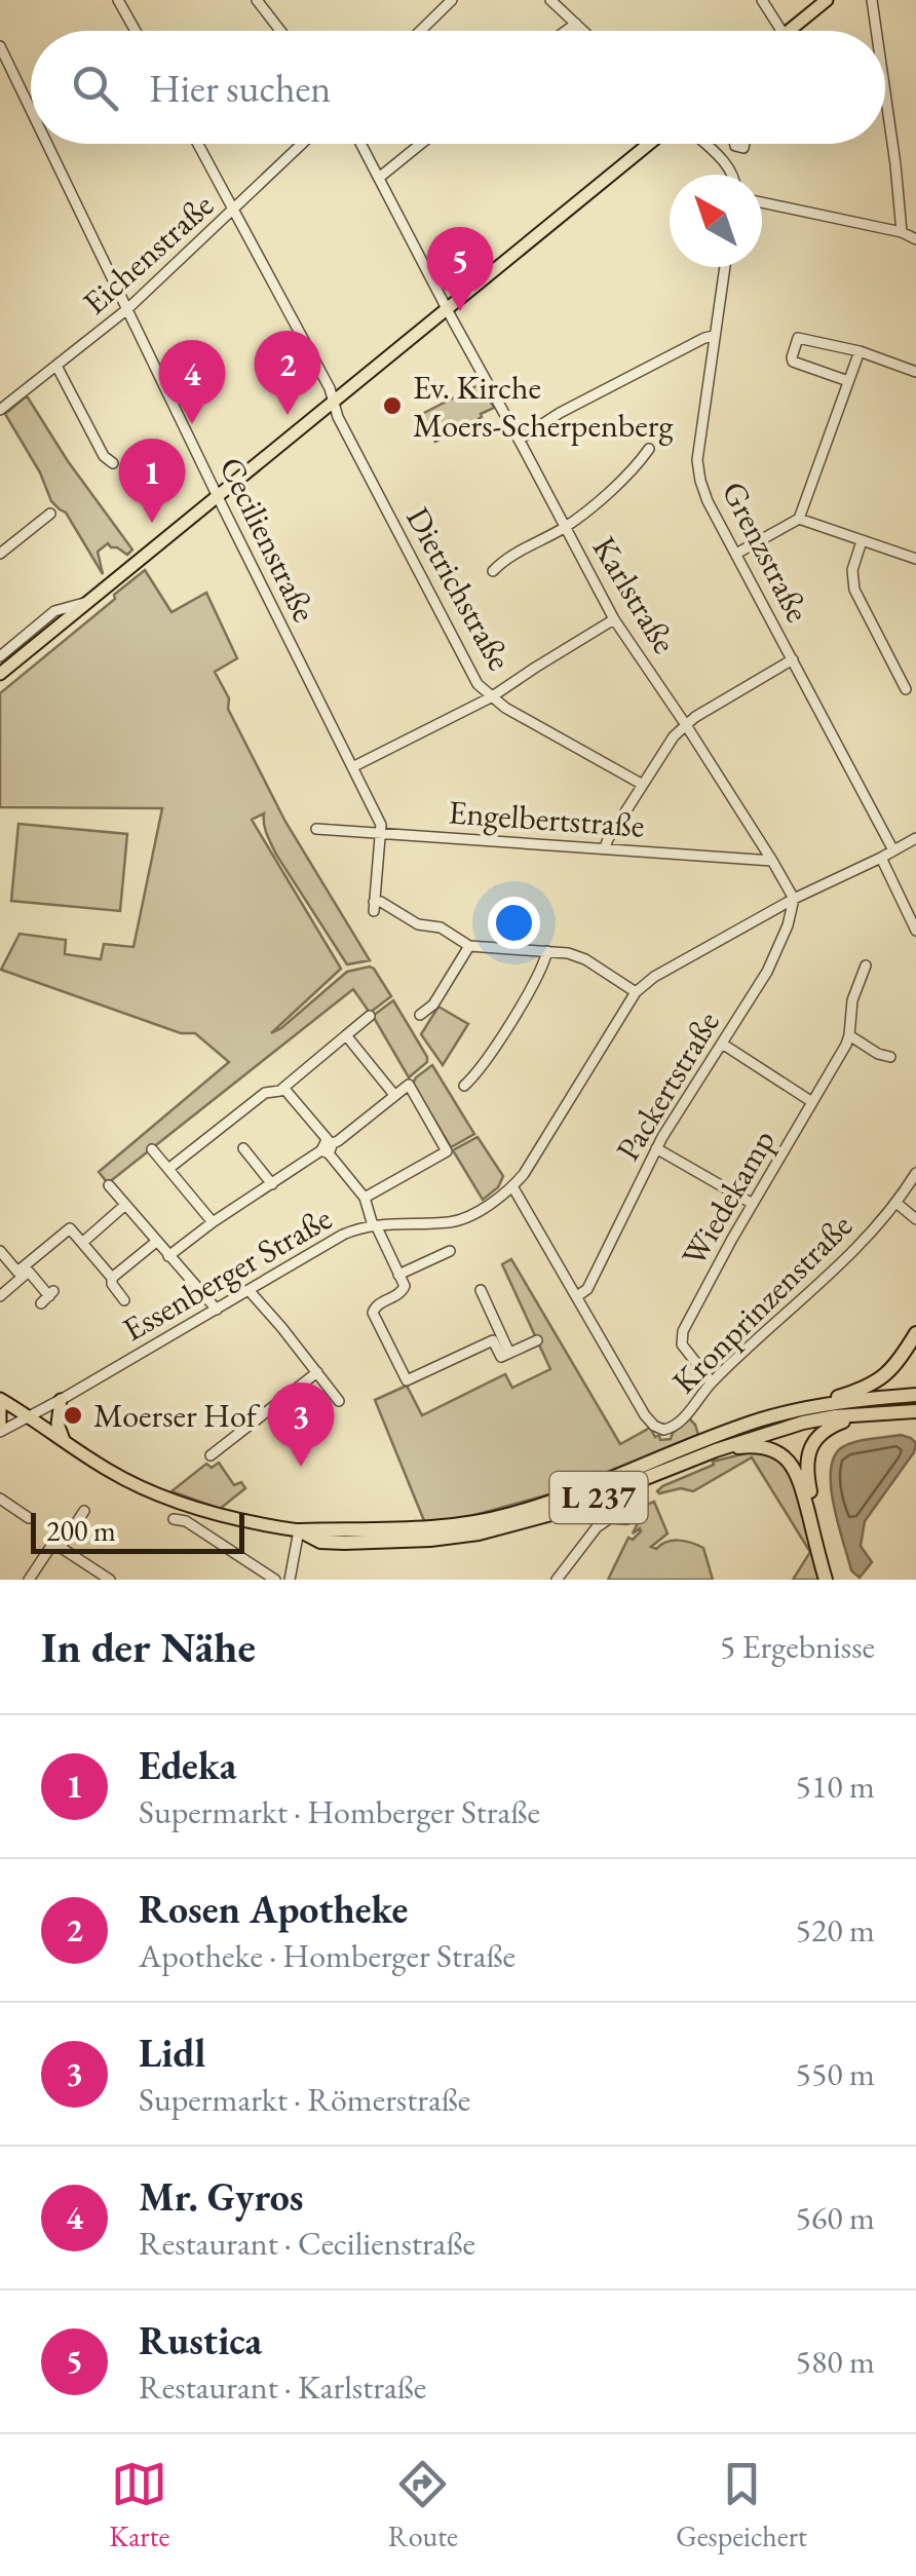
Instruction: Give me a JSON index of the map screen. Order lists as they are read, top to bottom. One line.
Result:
{"streets":{"highway":["L 237"],"street":["Eichenstraße","Cecilienstraße","Grenzstraße","Dietrichstraße","Karlstraße","Engelbertstraße","Packertstraße","Wiedekamp","Essenberger Straße","Kronprinzenstraße"]},"crossings":[["Eichenstraße","Cecilienstraße"],["Eichenstraße","Dietrichstraße"],["Cecilienstraße","Engelbertstraße"],["Grenzstraße","Essenberger Straße"],["Karlstraße","Engelbertstraße"],["Karlstraße","Packertstraße"],["Karlstraße","Essenberger Straße"],["Packertstraße","Essenberger Straße"],["Packertstraße","Kronprinzenstraße"],["Wiedekamp","Kronprinzenstraße"],["Essenberger Straße","Kronprinzenstraße"],["Essenberger Straße","L 237"]],"places":["Ev. Kirche Moers-Scherpenberg","Moerser Hof"],"scale_bar":"200 m","north":"top left","page":{"search":"Hier suchen","pins":["5","2","4","1","3"],"scale":"200 m","heading":["In der Nähe","5 Ergebnisse"],"list":[{"mark":"1","name":"Edeka","note":"Supermarkt · Homberger Straße","value":"510 m"},{"mark":"2","name":"Rosen Apotheke","note":"Apotheke · Homberger Straße","value":"520 m"},{"mark":"3","name":"Lidl","note":"Supermarkt · Römerstraße","value":"550 m"},{"mark":"4","name":"Mr. Gyros","note":"Restaurant · Cecilienstraße","value":"560 m"},{"mark":"5","name":"Rustica","note":"Restaurant · Karlstraße","value":"580 m"}],"nav":["Karte","Route","Gespeichert"]}}
